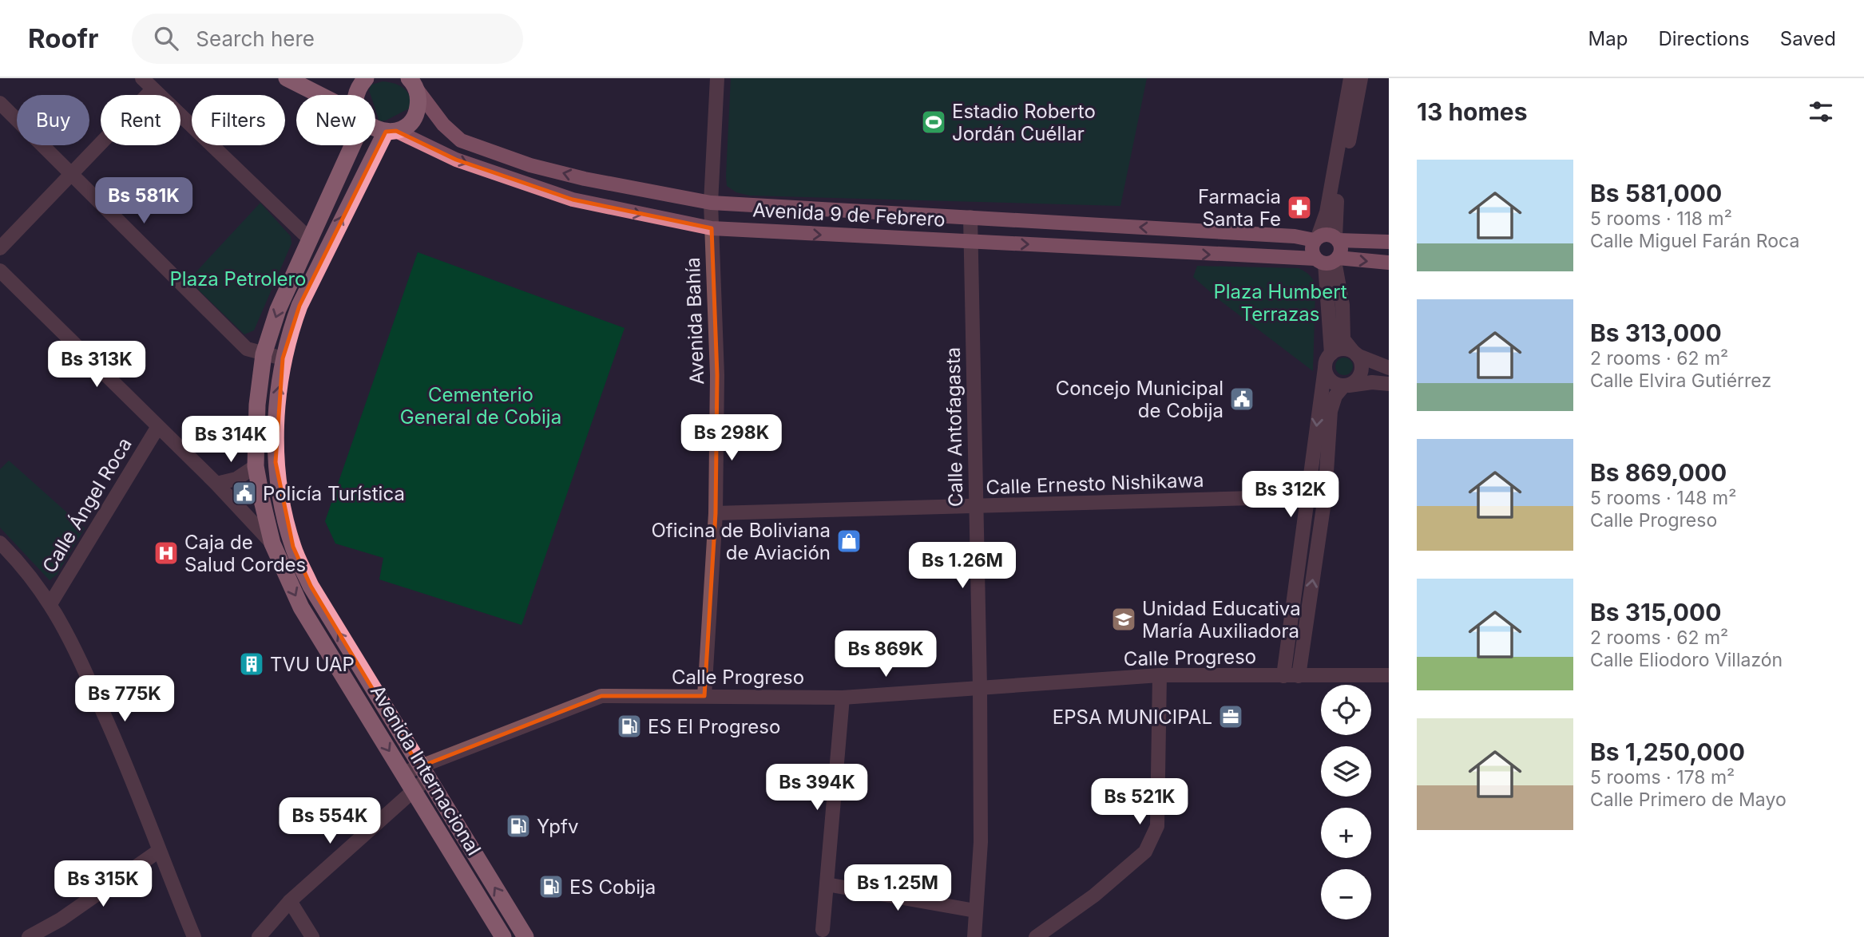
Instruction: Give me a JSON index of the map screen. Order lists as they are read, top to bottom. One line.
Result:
{"streets":{"highway":["Avenida Internacional"],"main road":["Avenida 9 de Febrero"],"street":["Avenida Bahía","Calle Antofagasta","Calle Ernesto Nishikawa","Calle Ángel Roca","Calle Progreso"]},"crossings":[["Avenida 9 de Febrero","Avenida Bahía"],["Avenida 9 de Febrero","Calle Antofagasta"],["Avenida 9 de Febrero","Avenida Internacional"],["Avenida Bahía","Calle Ernesto Nishikawa"],["Avenida Bahía","Calle Progreso"],["Calle Antofagasta","Calle Ernesto Nishikawa"],["Calle Antofagasta","Calle Progreso"],["Calle Progreso","Avenida Internacional"]],"parks":["Plaza Petrolero","Plaza Humbert Terrazas","Cementerio General de Cobija"],"places":{"sports":["Estadio Roberto Jordán Cuéllar"],"pharmacy":["Farmacia Santa Fe"],"public building":["Concejo Municipal de Cobija","Policía Turística"],"shop":["Oficina de Boliviana de Aviación"],"hospital":["Caja de Salud Cordes"],"school or university":["Unidad Educativa María Auxiliadora"],"building":["TVU UAP"],"office":["EPSA MUNICIPAL"],"fuel station":["ES El Progreso","Ypfv","ES Cobija"]},"page":{"header":"Roofr","search":"Search here","nav":["Map","Directions","Saved"],"heading":"13 homes","chip":["Buy","Rent","Filters","New"],"list":[{"name":"Bs 581,000","note":"5 rooms · 118 m² · Calle Miguel Farán Roca"},{"name":"Bs 313,000","note":"2 rooms · 62 m² · Calle Elvira Gutiérrez"},{"name":"Bs 869,000","note":"5 rooms · 148 m² · Calle Progreso"},{"name":"Bs 315,000","note":"2 rooms · 62 m² · Calle Eliodoro Villazón"},{"name":"Bs 1,250,000","note":"5 rooms · 178 m² · Calle Primero de Mayo"}],"price":["Bs 581K","Bs 313K","Bs 298K","Bs 314K","Bs 312K","Bs 1.26M","Bs 869K","Bs 775K","Bs 394K","Bs 521K","Bs 554K","Bs 315K","Bs 1.25M"],"map_buttons":["+","−"]}}
